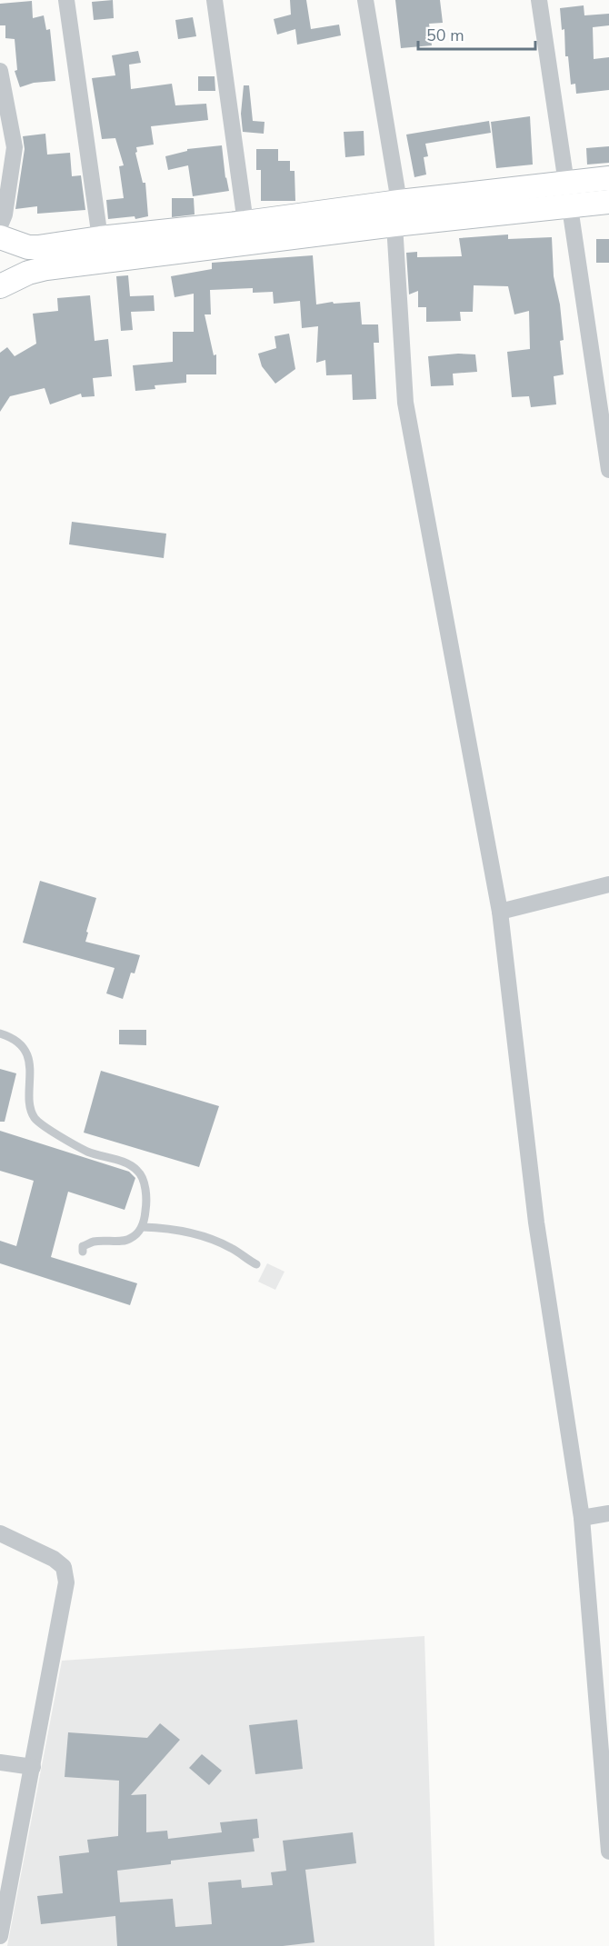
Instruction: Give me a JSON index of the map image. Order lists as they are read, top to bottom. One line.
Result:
{"scale_bar":"50 m"}
